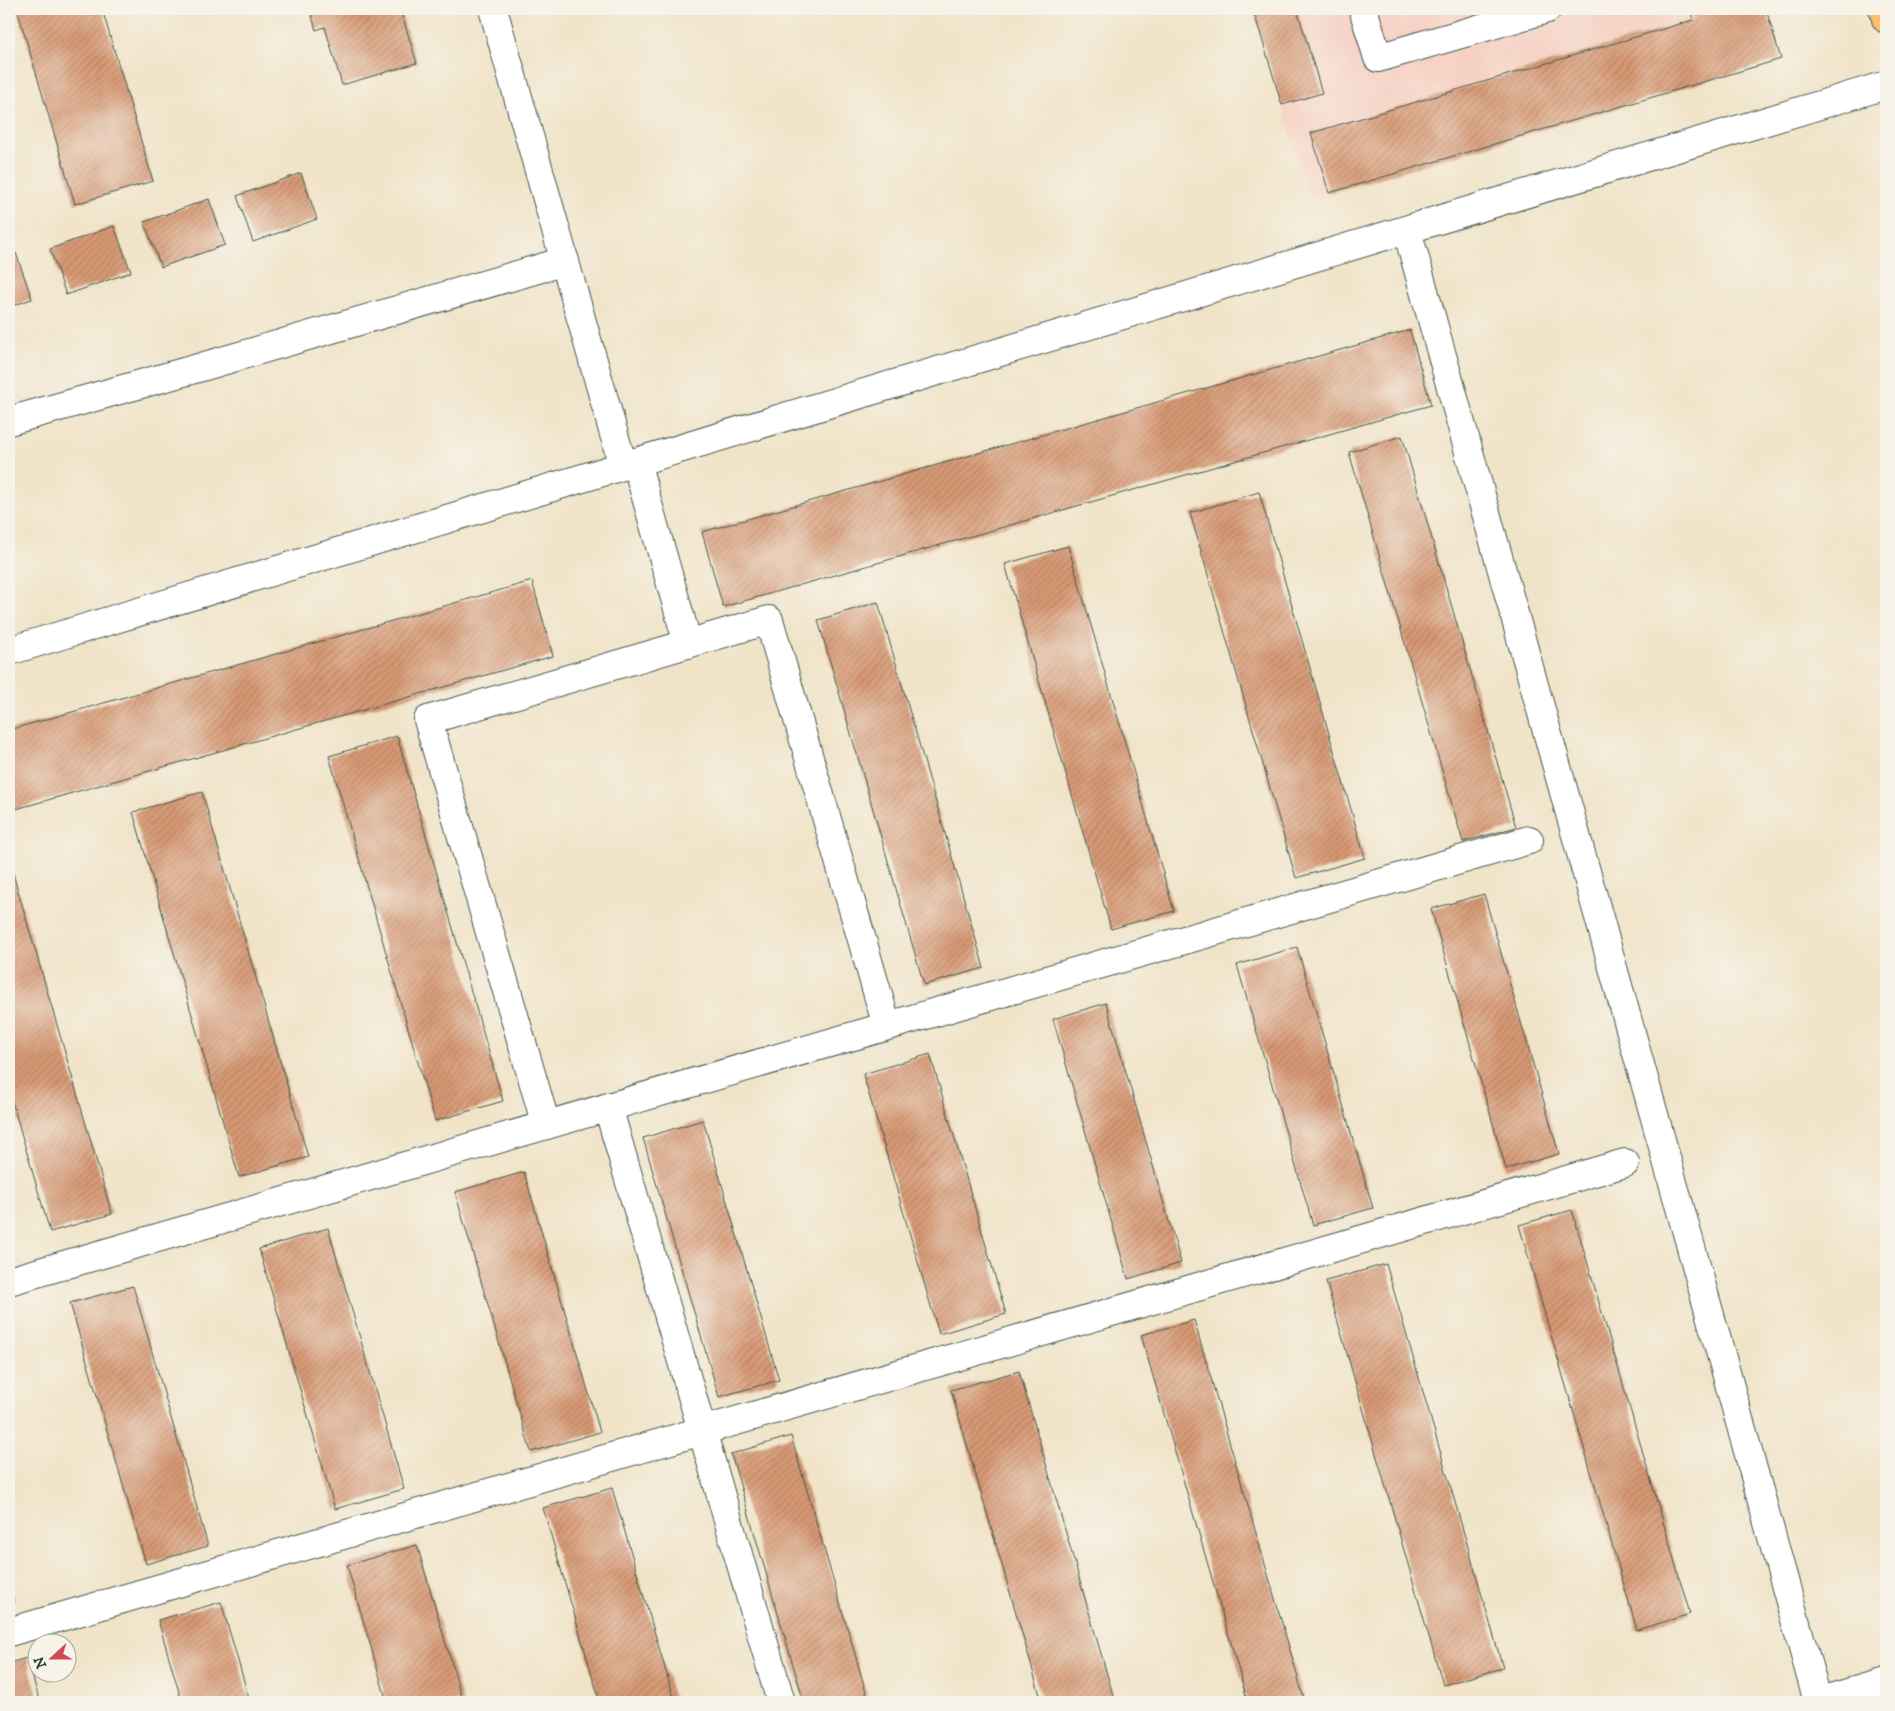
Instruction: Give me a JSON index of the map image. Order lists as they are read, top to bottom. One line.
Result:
{"north":"left"}
